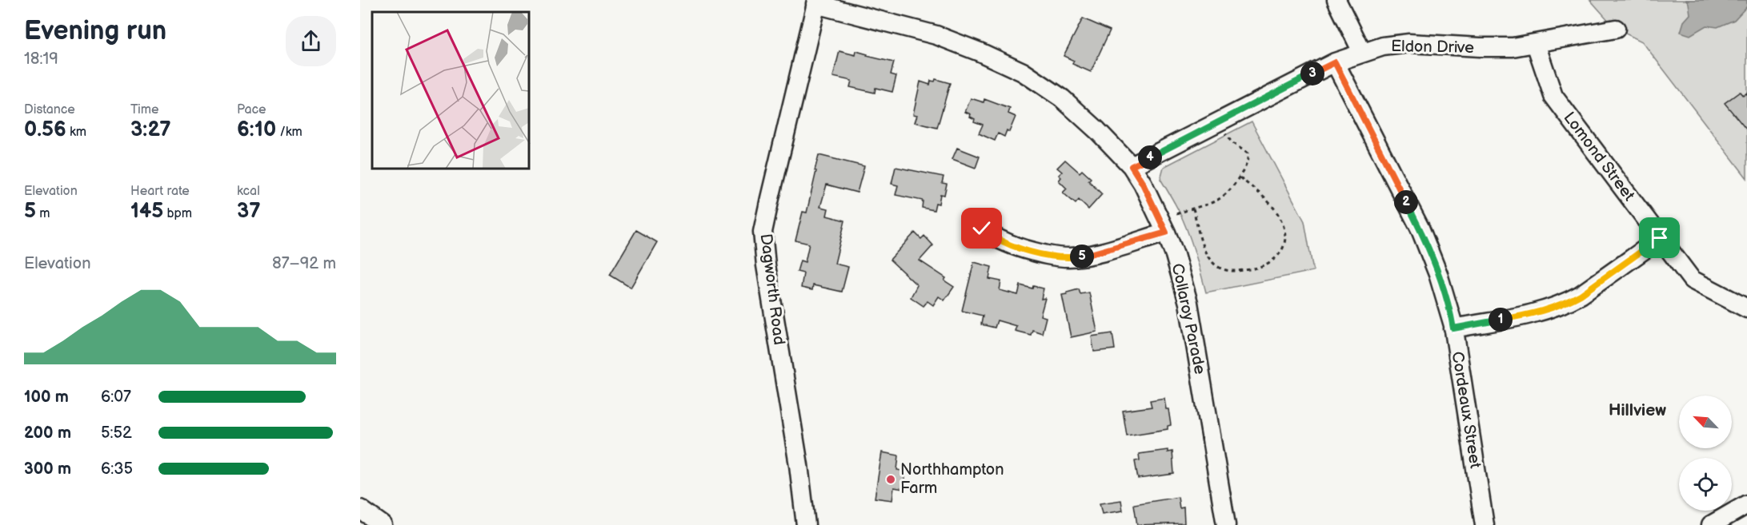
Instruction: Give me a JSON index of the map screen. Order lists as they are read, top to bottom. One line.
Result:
{"streets":{"street":["Eldon Drive","Lomond Street","Dagworth Road","Collaroy Parade","Cordeaux Street"]},"crossings":[["Eldon Drive","Lomond Street"],["Eldon Drive","Collaroy Parade"],["Eldon Drive","Cordeaux Street"],["Dagworth Road","Collaroy Parade"]],"districts":["Hillview"],"places":["Northhampton Farm"],"north":"top left","page":{"heading":["Evening run","18:19"],"pins":["3","4","2","5","1"],"stats":[["Distance","0.56 km"],["Time","3:27"],["Pace","6:10 /km"],["Elevation","5 m"],["Heart rate","145 bpm"],["kcal","37"]],"chart":["Elevation","87–92 m"],"list":[{"name":"100 m","note":"6:07"},{"name":"200 m","note":"5:52"},{"name":"300 m","note":"6:35"}]}}
